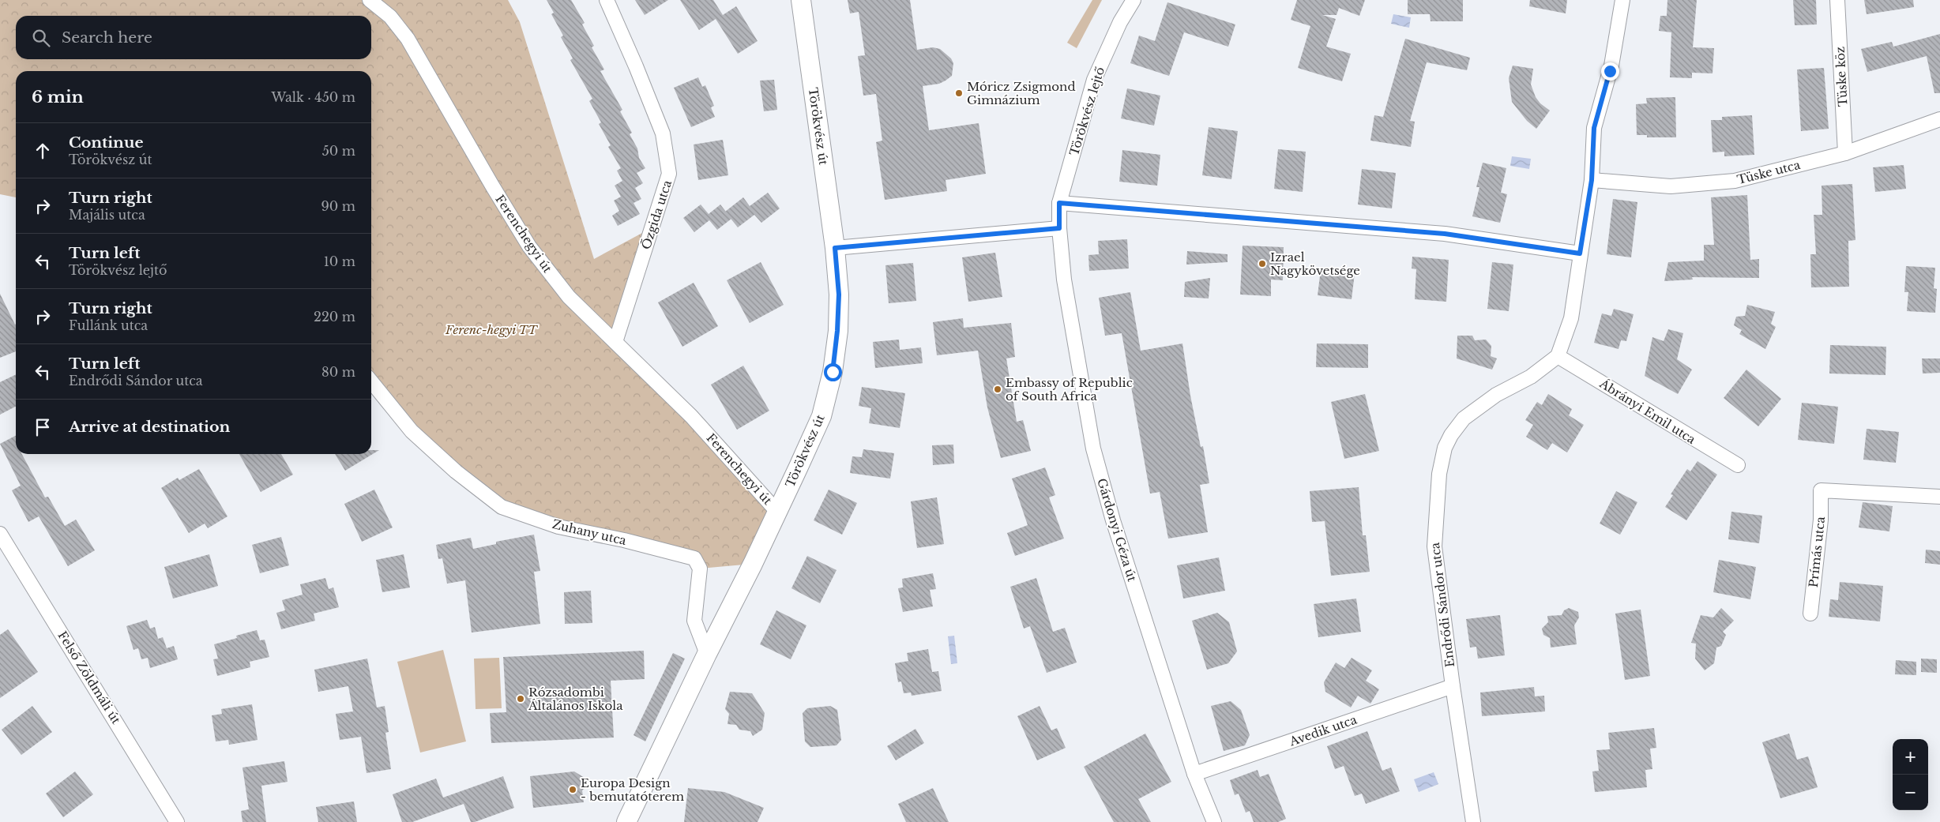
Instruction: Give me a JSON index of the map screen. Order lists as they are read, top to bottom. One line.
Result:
{"streets":{"street":["Tüske köz","Törökvész lejtő","Törökvész út","Tüske utca","Őzgida utca","Ferenchegyi út","Ábrányi Emil utca","Gárdonyi Géza út","Zuhany utca","Prímás utca","Endrődi Sándor utca","Felső Zöldmáli út","Avedik utca"]},"crossings":[["Tüske köz","Tüske utca"],["Törökvész lejtő","Gárdonyi Géza út"],["Törökvész út","Ferenchegyi út"],["Törökvész út","Zuhany utca"],["Őzgida utca","Ferenchegyi út"],["Ábrányi Emil utca","Endrődi Sándor utca"],["Gárdonyi Géza út","Avedik utca"],["Endrődi Sándor utca","Avedik utca"]],"parks":["Ferenc-hegyi TT"],"places":["Móricz Zsigmond Gimnázium","Izrael Nagykövetsége","Embassy of Republic of South Africa","Rózsadombi Általános Iskola","Europa Design - bemutatóterem"],"page":{"search":"Search here","heading":["6 min","Walk · 450 m"],"list":[["Continue","Törökvész út","50 m"],["Turn right","Majális utca","90 m"],["Turn left","Törökvész lejtő","10 m"],["Turn right","Fullánk utca","220 m"],["Turn left","Endrődi Sándor utca","80 m"],"Arrive at destination"],"map_buttons":["+","−"]}}
